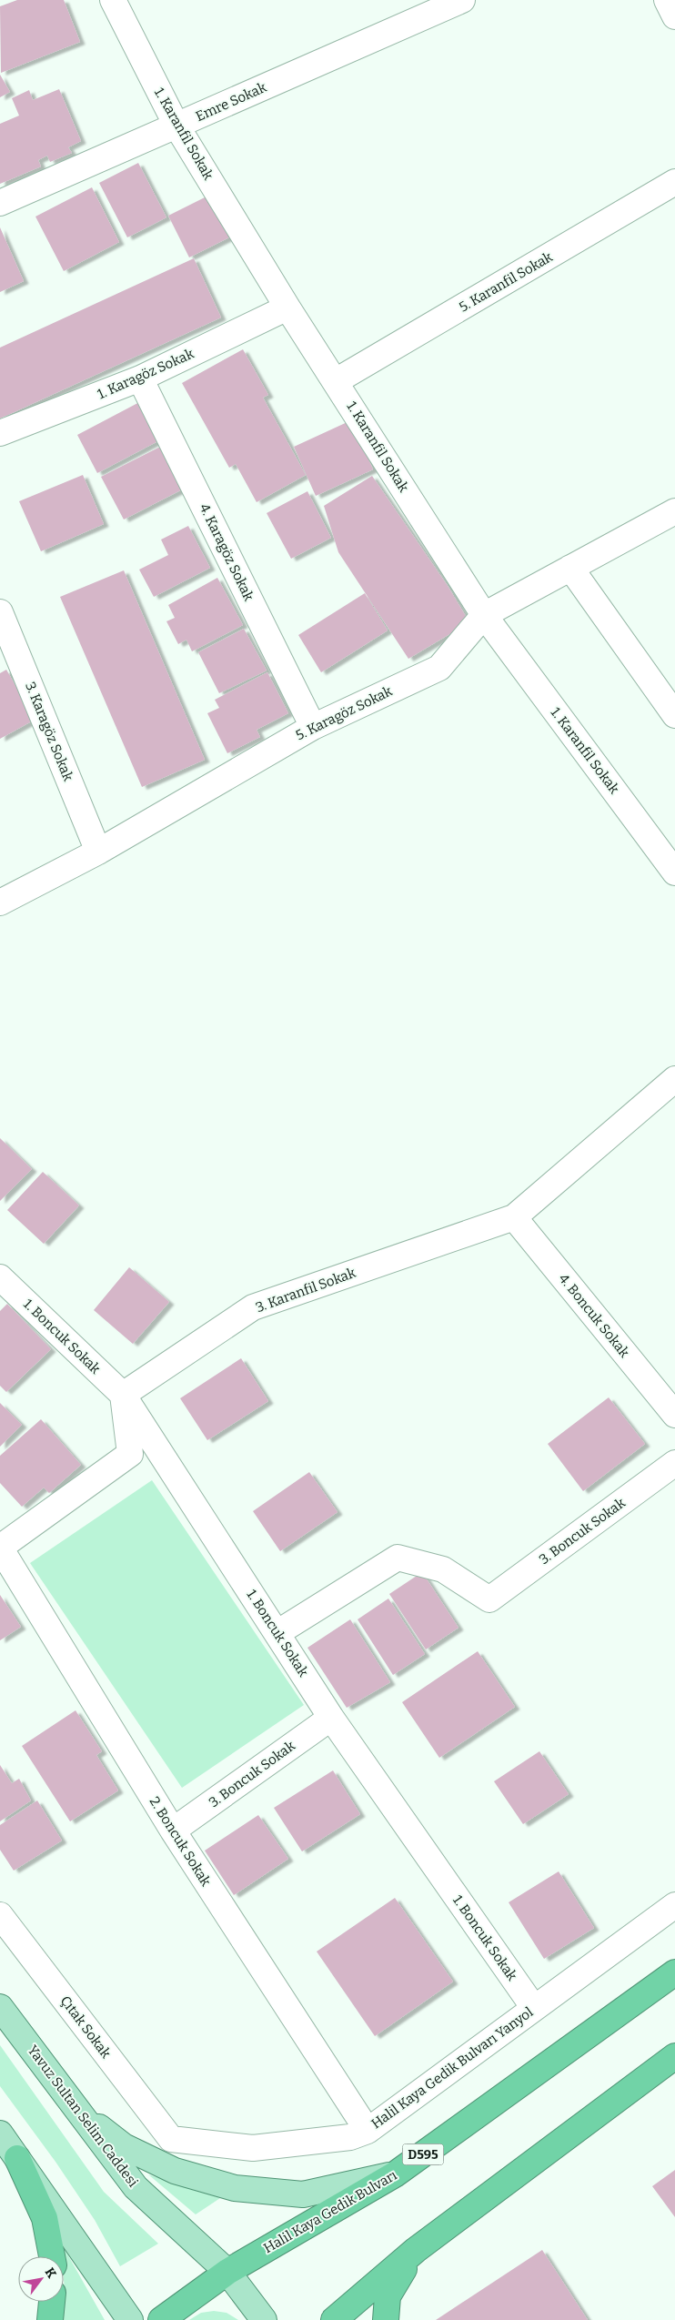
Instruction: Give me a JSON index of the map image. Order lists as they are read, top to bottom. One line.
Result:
{"streets":{"highway":["D595","Halil Kaya Gedik Bulvarı"],"main road":["Yavuz Sultan Selim Caddesi"],"street":["Emre Sokak","1. Karanfil Sokak","5. Karanfil Sokak","1. Karagöz Sokak","4. Karagöz Sokak","5. Karagöz Sokak","3. Karagöz Sokak","3. Karanfil Sokak","4. Boncuk Sokak","1. Boncuk Sokak","3. Boncuk Sokak","2. Boncuk Sokak","Çıtak Sokak","Halil Kaya Gedik Bulvarı Yanyol"]},"crossings":[["Emre Sokak","1. Karanfil Sokak"],["1. Karanfil Sokak","5. Karanfil Sokak"],["1. Karanfil Sokak","1. Karagöz Sokak"],["1. Karanfil Sokak","5. Karagöz Sokak"],["1. Karagöz Sokak","4. Karagöz Sokak"],["4. Karagöz Sokak","5. Karagöz Sokak"],["5. Karagöz Sokak","3. Karagöz Sokak"],["3. Karanfil Sokak","4. Boncuk Sokak"],["3. Karanfil Sokak","1. Boncuk Sokak"],["1. Boncuk Sokak","3. Boncuk Sokak"],["1. Boncuk Sokak","Halil Kaya Gedik Bulvarı Yanyol"],["3. Boncuk Sokak","2. Boncuk Sokak"],["2. Boncuk Sokak","Halil Kaya Gedik Bulvarı Yanyol"],["Çıtak Sokak","Halil Kaya Gedik Bulvarı Yanyol"],["Yavuz Sultan Selim Caddesi","Halil Kaya Gedik Bulvarı"]],"north":"top right"}
